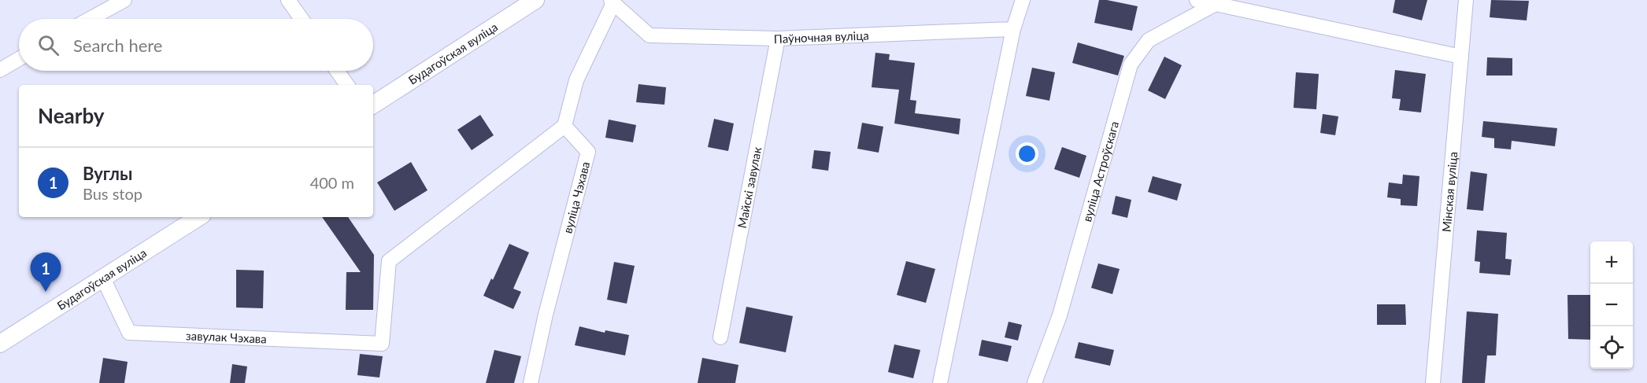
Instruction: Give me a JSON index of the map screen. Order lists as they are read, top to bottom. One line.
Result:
{"streets":{"street":["Паўночная вуліца","Будагоўская вуліца","вуліца Астроўскага","Майскі завулак","Мінская вуліца","вуліца Чэхава","завулак Чэхава"]},"crossings":[["Паўночная вуліца","Майскі завулак"],["Будагоўская вуліца","завулак Чэхава"],["вуліца Чэхава","завулак Чэхава"]],"page":{"search":"Search here","heading":"Nearby","list":[{"mark":"1","name":"Вуглы","note":"Bus stop","value":"400 m"}],"map_buttons":["+","−"],"pins":"1"}}
